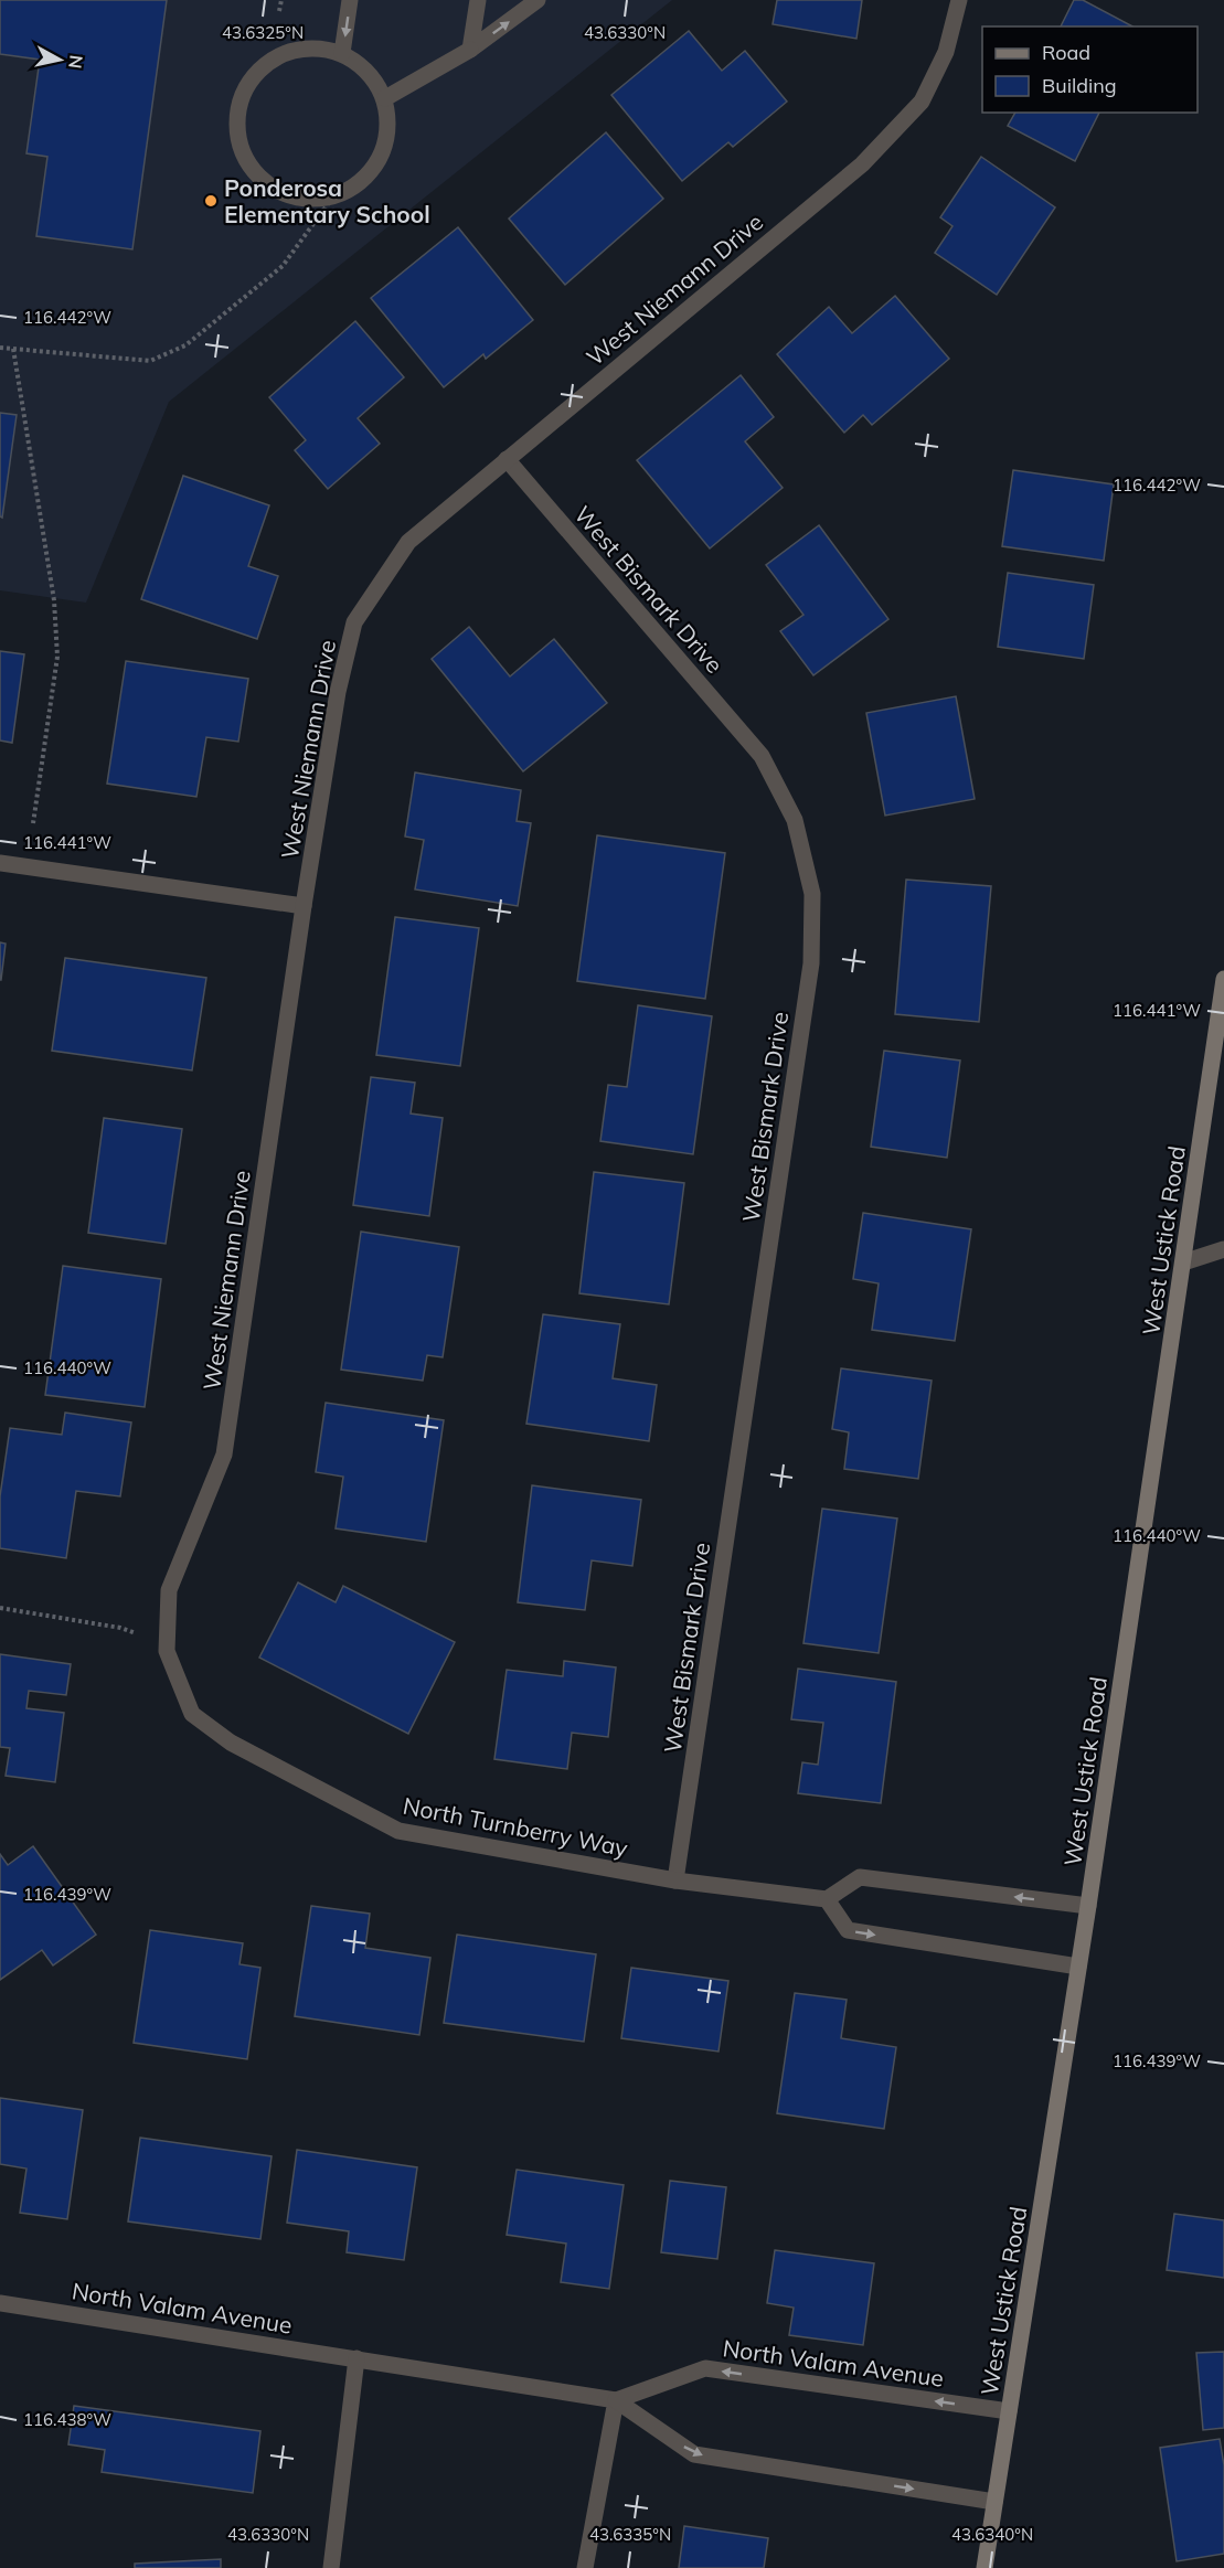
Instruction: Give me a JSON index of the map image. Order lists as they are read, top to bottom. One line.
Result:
{"streets":{"main road":["West Ustick Road"],"street":["West Niemann Drive","West Bismark Drive","North Turnberry Way","North Valam Avenue"]},"crossings":[["West Niemann Drive","West Bismark Drive"],["West Niemann Drive","North Turnberry Way"],["West Bismark Drive","North Turnberry Way"],["West Ustick Road","North Valam Avenue"]],"places":["Ponderosa Elementary School"],"legend":["Road","Building"],"north":"right","coordinates":["43.6325°N","43.6330°N","116.442°W","116.441°W","116.440°W","116.439°W","116.438°W","43.6335°N","43.6340°N"]}
